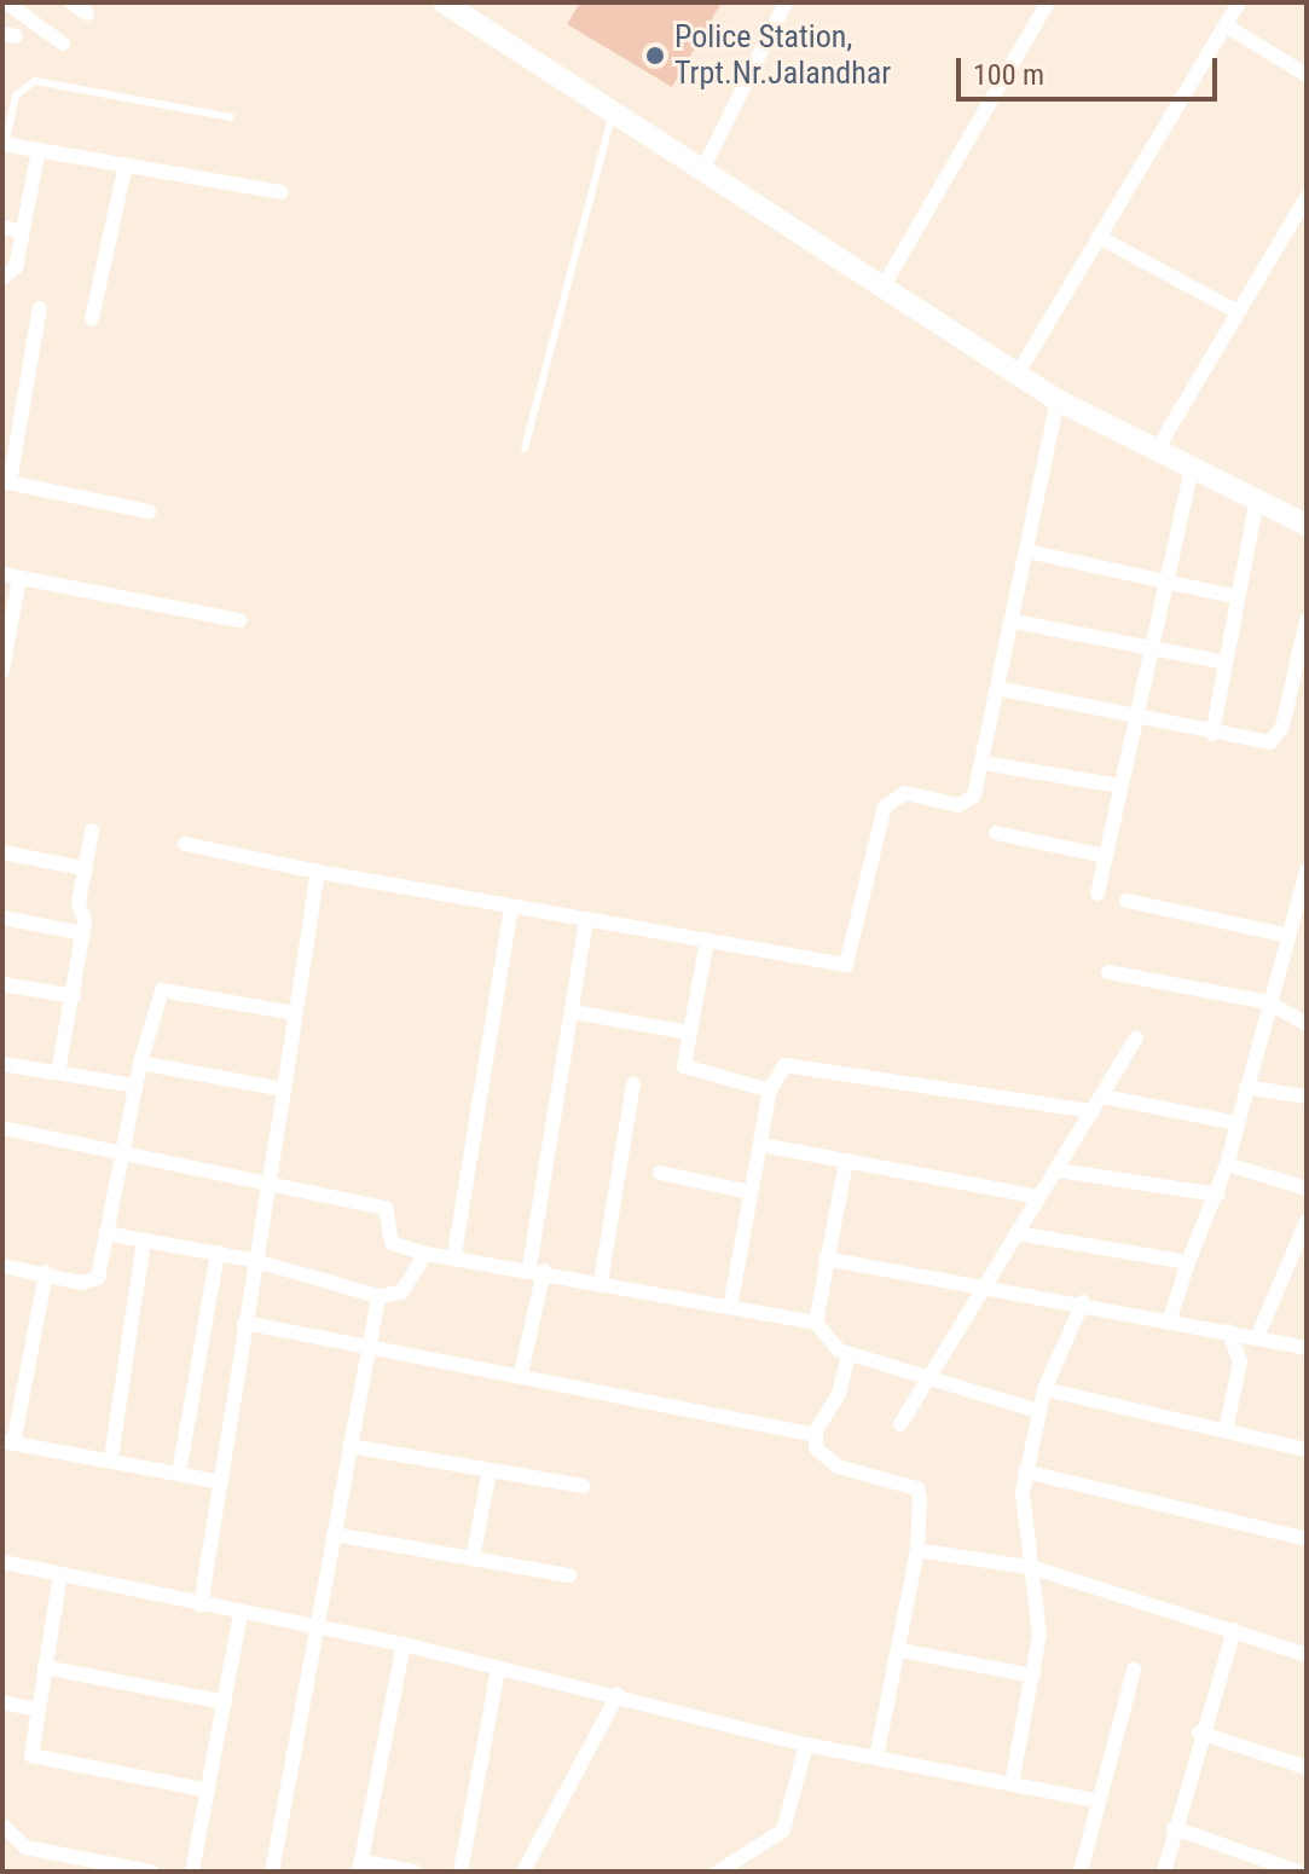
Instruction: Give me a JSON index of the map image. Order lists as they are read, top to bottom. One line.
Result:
{"places":["Police Station, Trpt.Nr.Jalandhar"],"scale_bar":"100 m"}
